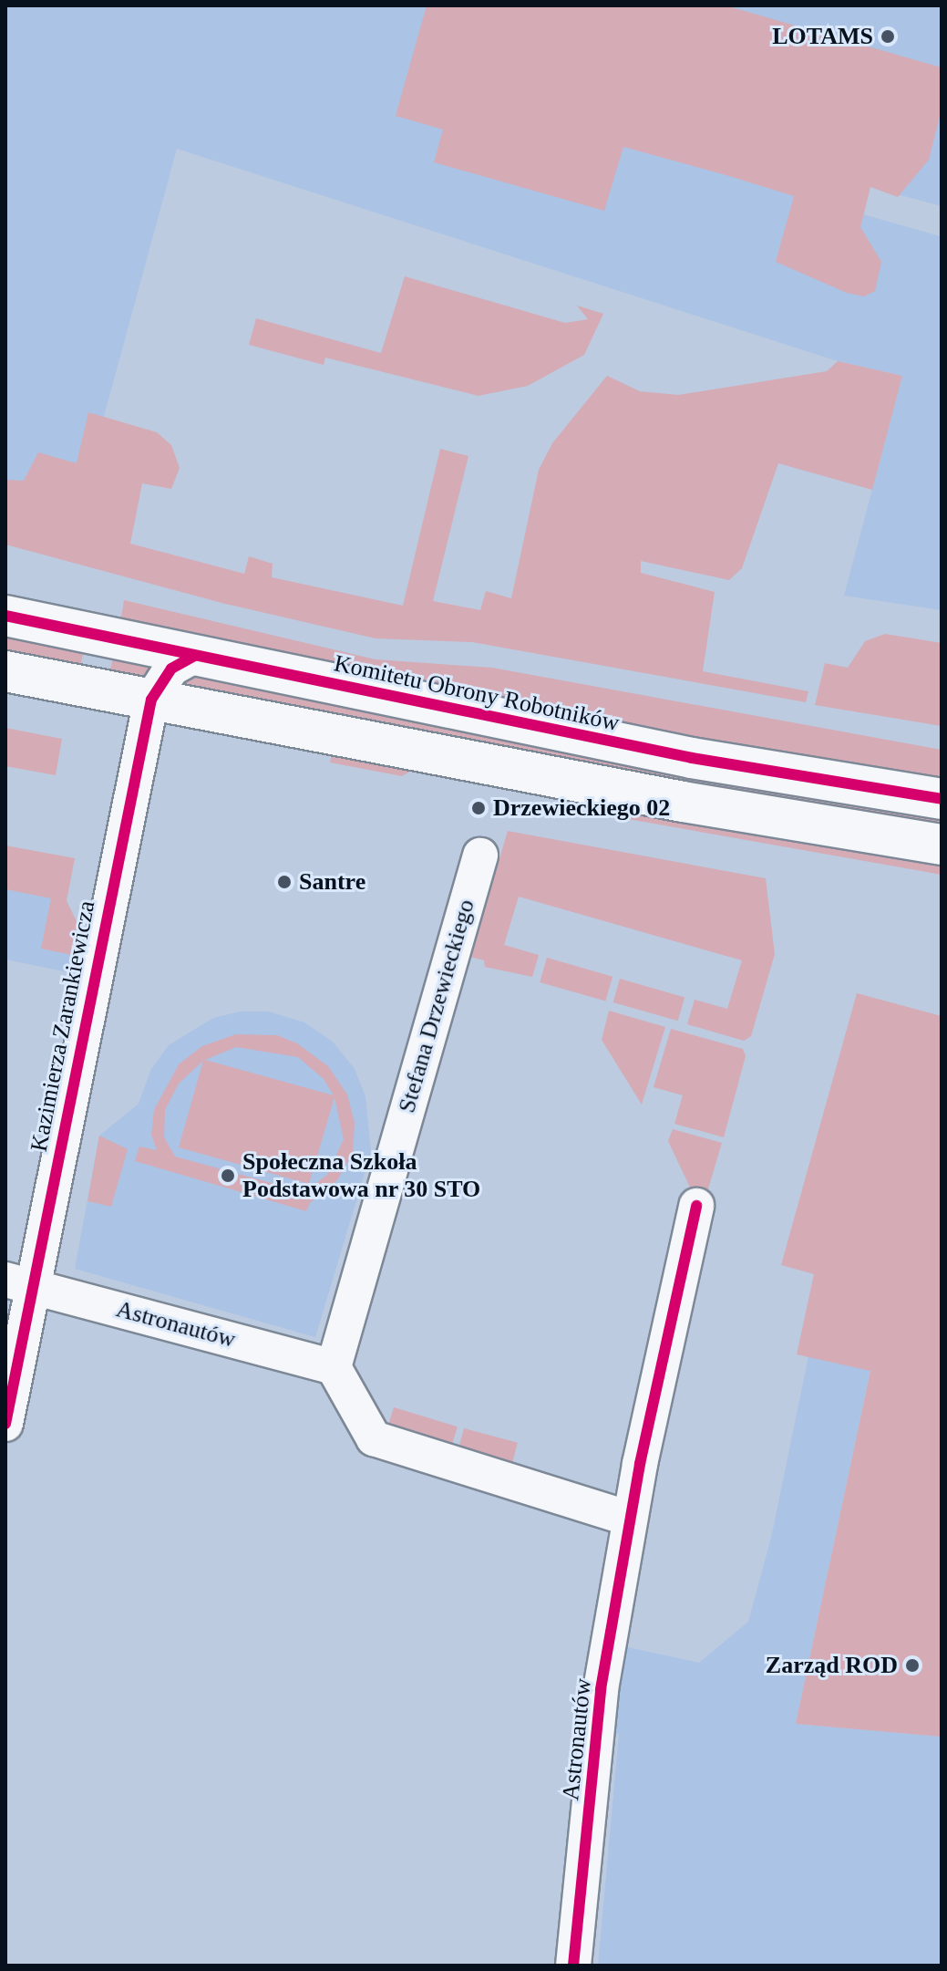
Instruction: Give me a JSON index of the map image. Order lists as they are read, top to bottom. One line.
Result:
{"streets":{"street":["Komitetu Obrony Robotników","Stefana Drzewieckiego","Kazimierza Zarankiewicza","Astronautów"]},"crossings":[["Komitetu Obrony Robotników","Kazimierza Zarankiewicza"],["Stefana Drzewieckiego","Astronautów"],["Kazimierza Zarankiewicza","Astronautów"]],"places":["LOTAMS","Drzewieckiego 02","Santre","Społeczna Szkoła Podstawowa nr 30 STO","Zarząd ROD"]}
